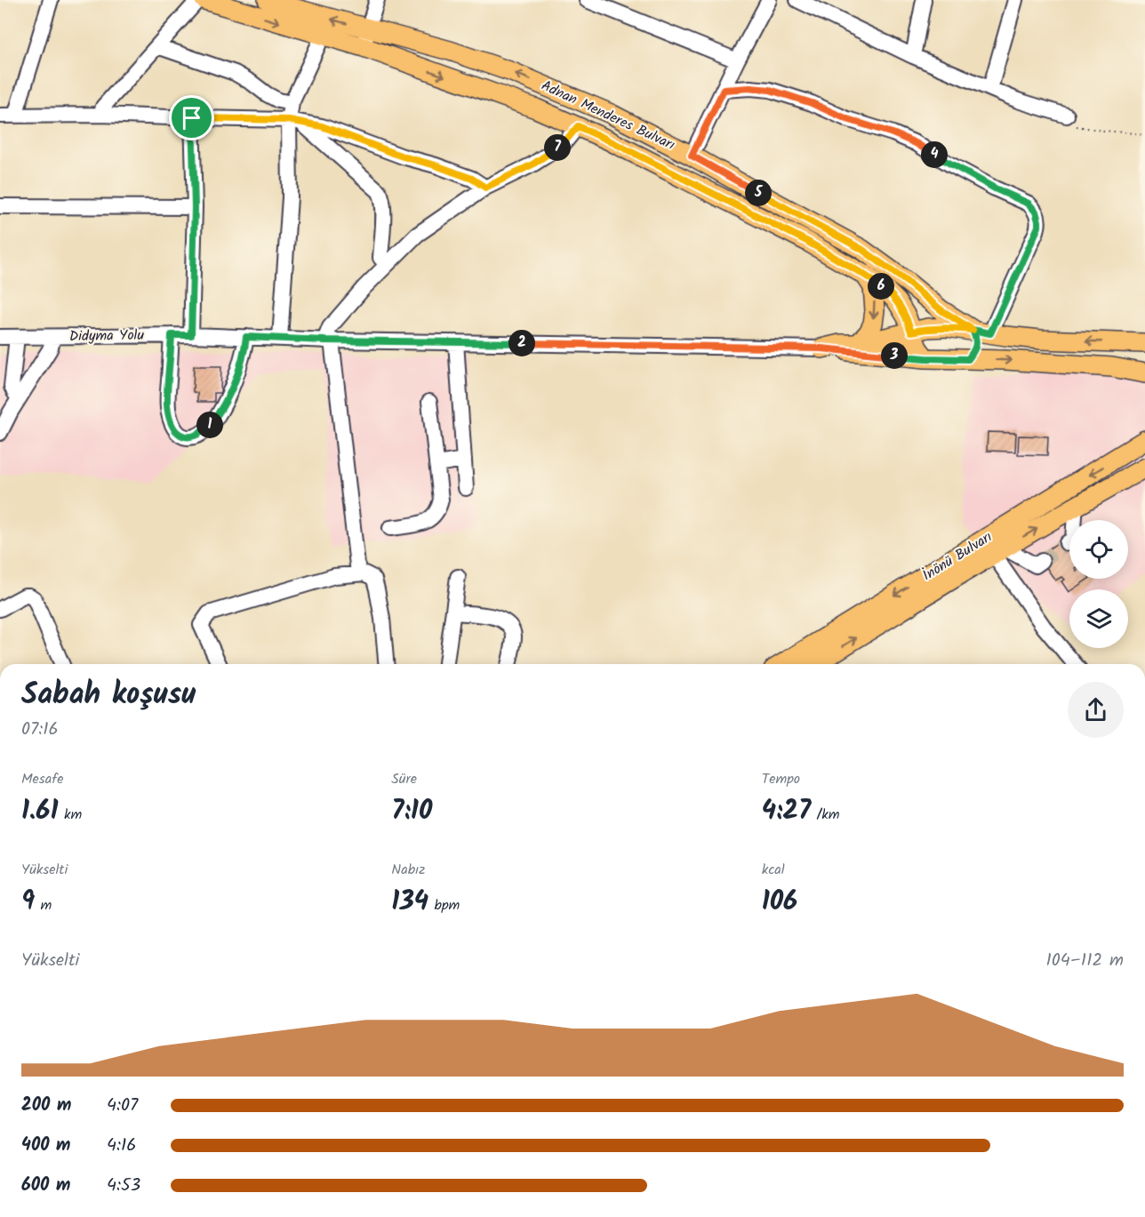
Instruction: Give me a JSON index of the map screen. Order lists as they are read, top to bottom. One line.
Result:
{"streets":{"main road":["Adnan Menderes Bulvarı","İnönü Bulvarı"],"street":["Didyma Yolu"]},"page":{"pins":["7","4","5","6","2","3","1"],"heading":["Sabah koşusu","07:16"],"stats":[["Mesafe","1.61 km"],["Süre","7:10"],["Tempo","4:27 /km"],["Yükselti","9 m"],["Nabız","134 bpm"],["kcal","106"]],"chart":["Yükselti","104–112 m"],"list":[{"name":"200 m","note":"4:07"},{"name":"400 m","note":"4:16"},{"name":"600 m","note":"4:53"}]}}
